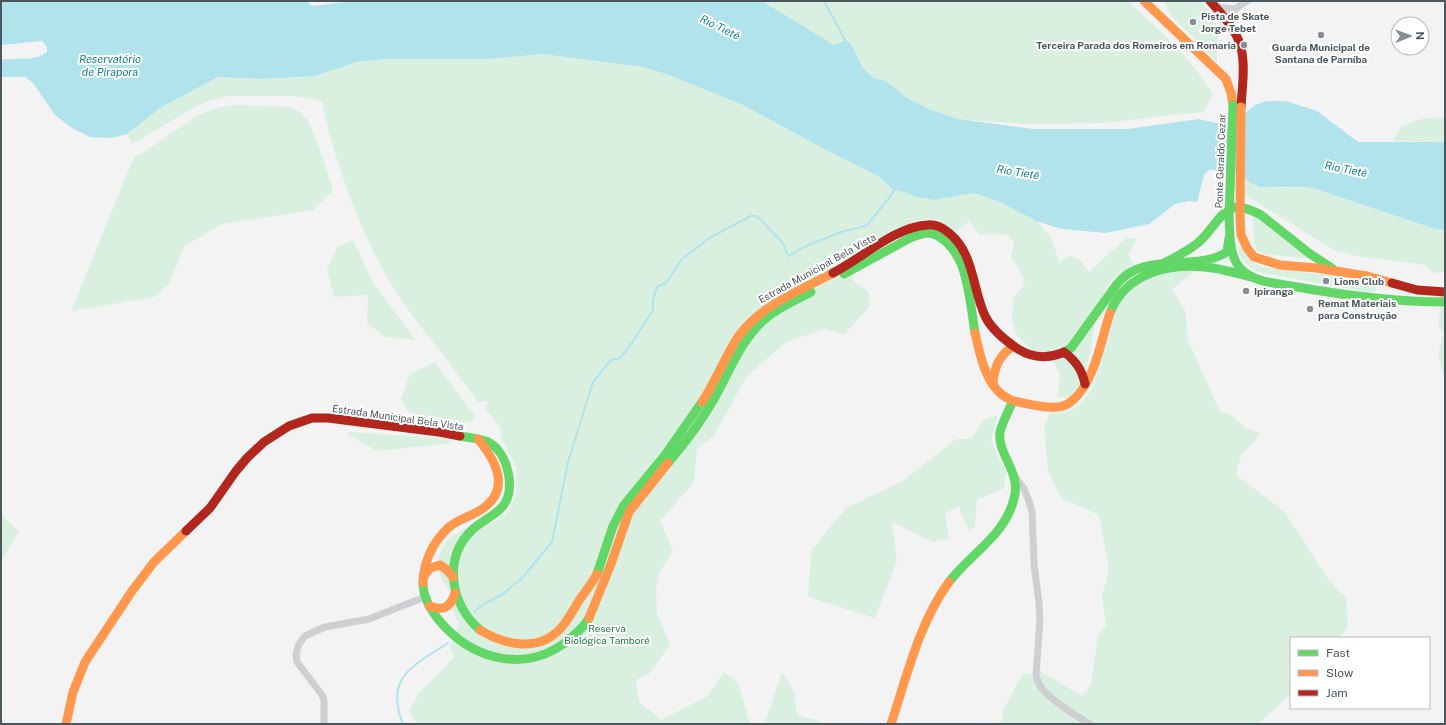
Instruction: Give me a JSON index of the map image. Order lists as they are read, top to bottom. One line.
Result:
{"streets":{"main road":["Ponte Geraldo Cezar","Estrada Municipal Bela Vista"]},"water":["Rio Tietê","Reservatório de Pirapora"],"parks":["Reserva Biológica Tamboré"],"places":["Pista de Skate Jorge Tebet","Guarda Municipal de Santana de Parníba","Terceira Parada dos Romeiros em Romaria","Lions Club","Ipiranga","Remat Materiais para Construção"],"legend":["Fast","Slow","Jam"],"north":"right"}
